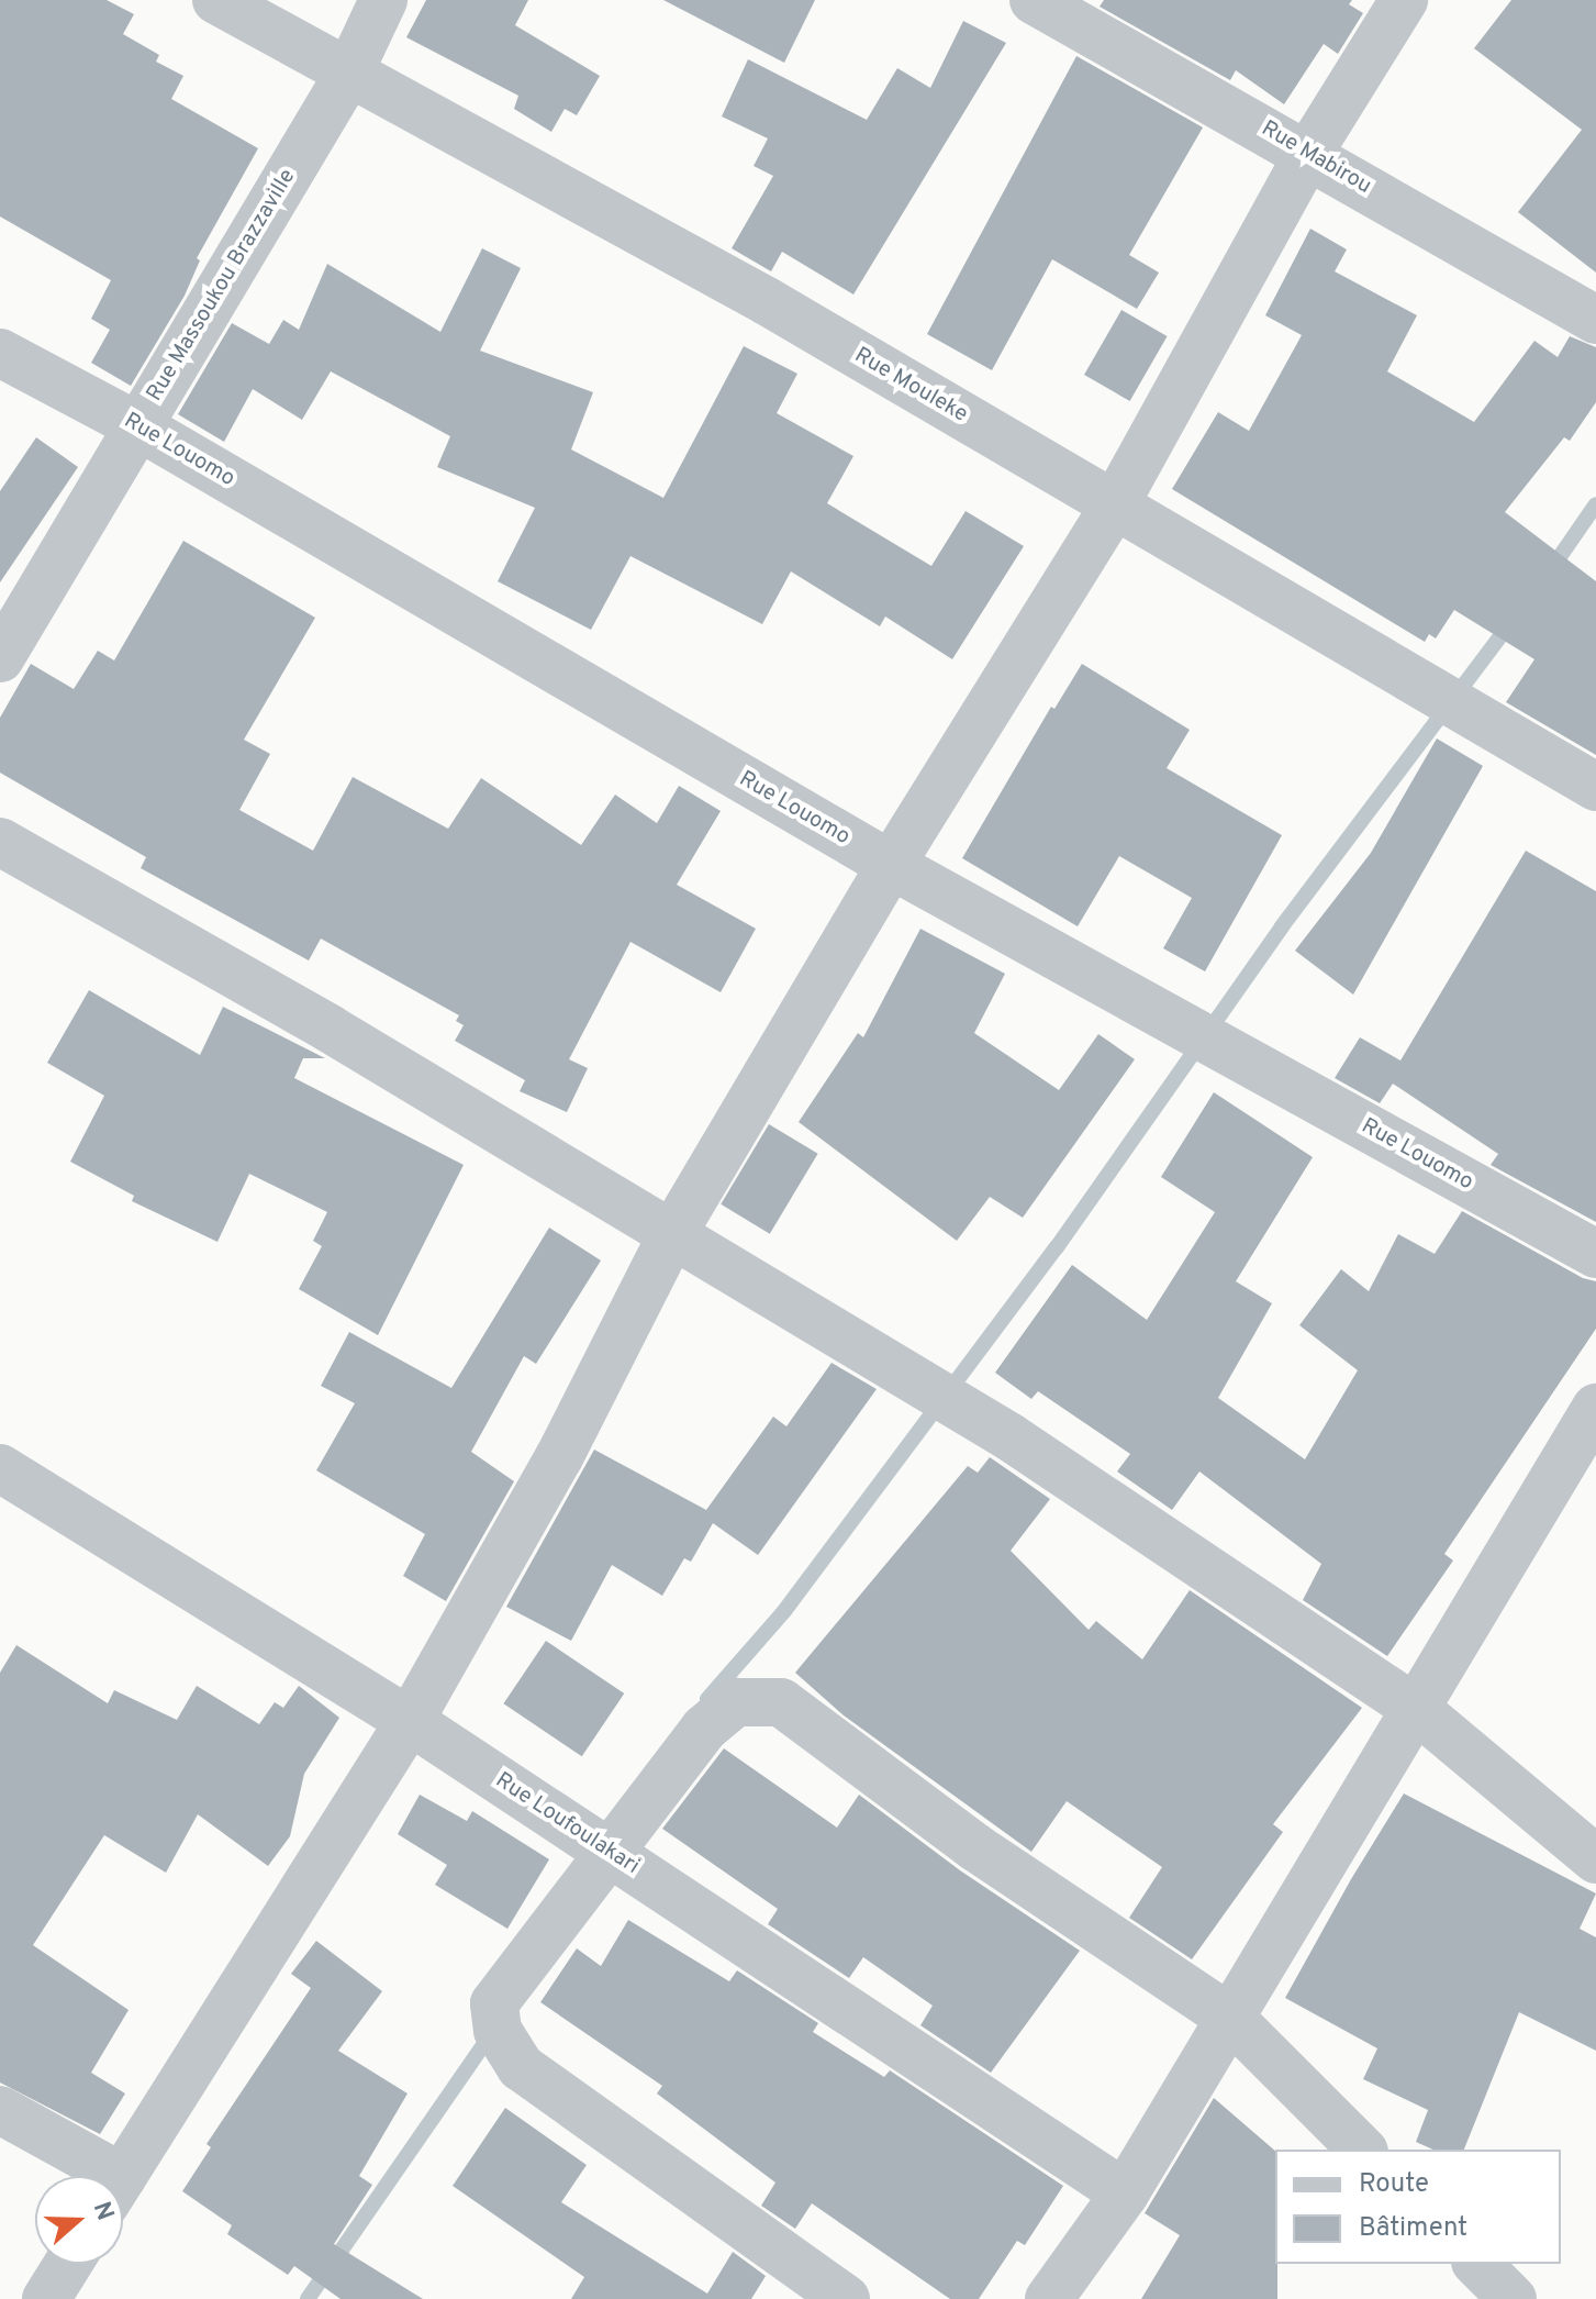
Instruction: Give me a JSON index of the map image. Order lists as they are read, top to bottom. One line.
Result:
{"streets":{"street":["Rue Mabirou","Rue Massoukou Brazzaville","Rue Mouleke","Rue Louomo","Rue Loufoulakari"]},"crossings":[["Rue Massoukou Brazzaville","Rue Mouleke"],["Rue Massoukou Brazzaville","Rue Louomo"]],"legend":["Route","Bâtiment"],"north":"right"}
